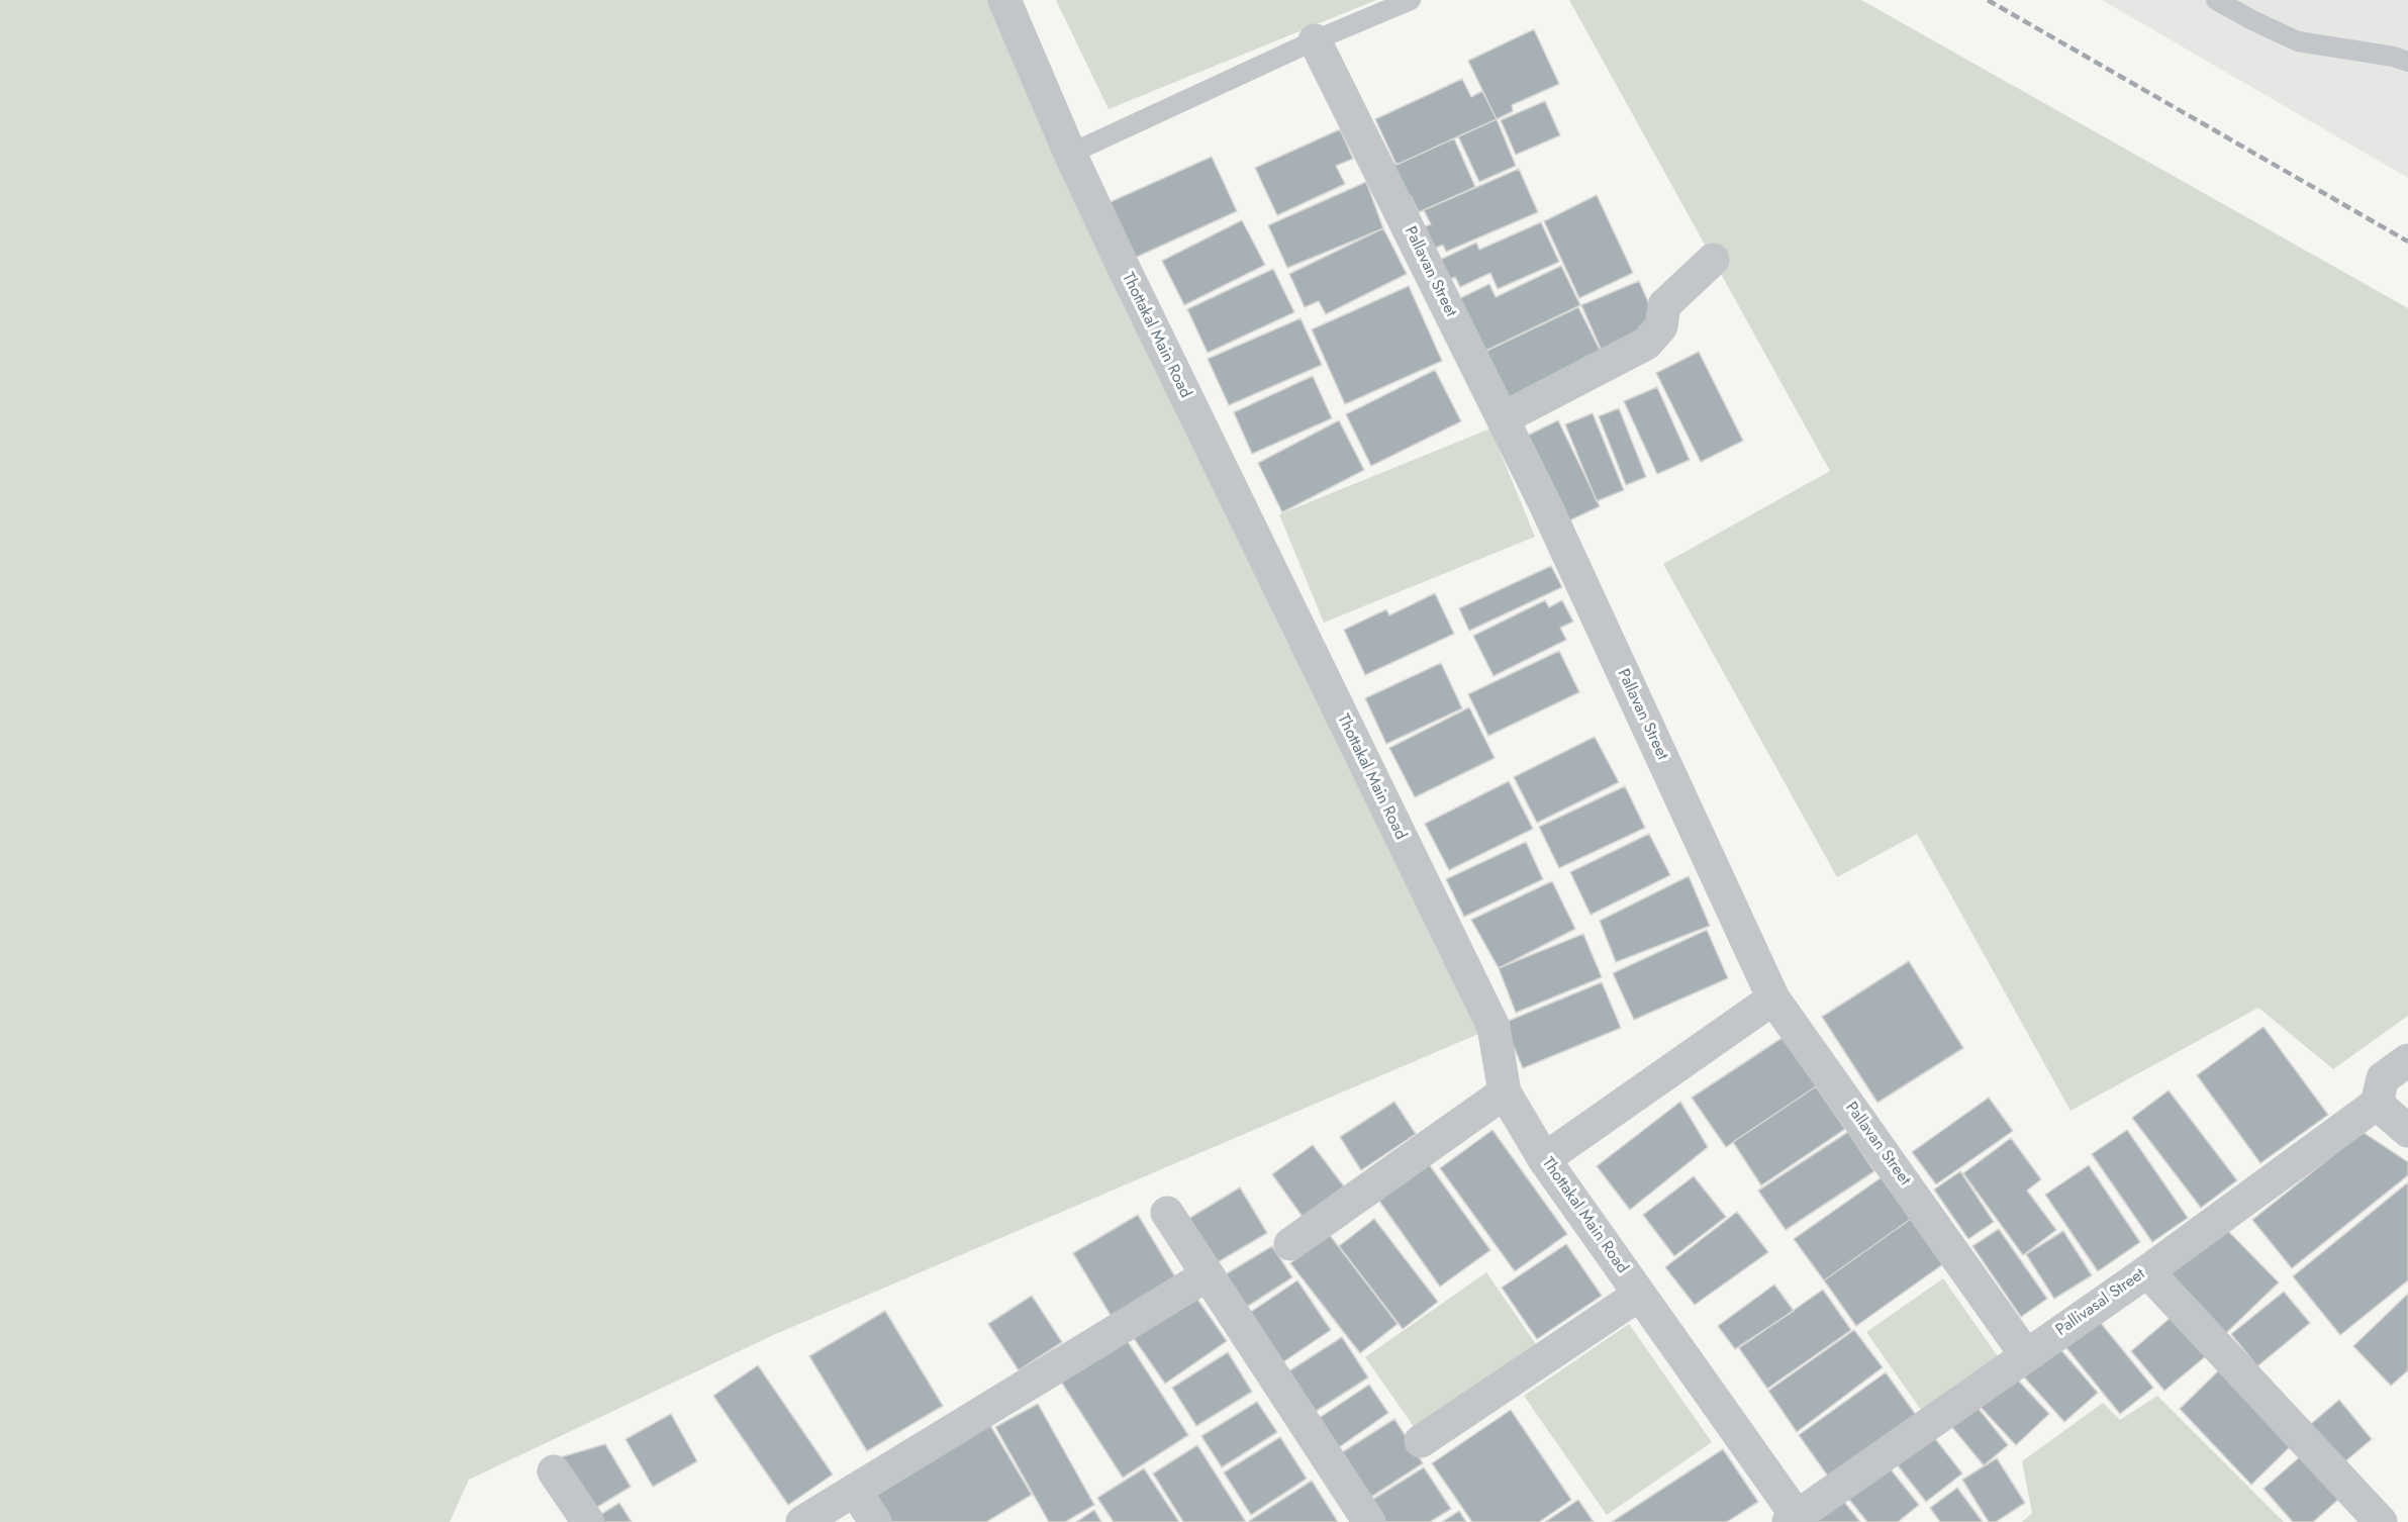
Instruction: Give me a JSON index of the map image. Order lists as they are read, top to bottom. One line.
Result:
{"streets":{"street":["Pallavan Street","Thottakal Main Road","Pallivasal Street"]},"crossings":[["Pallavan Street","Pallivasal Street"],["Thottakal Main Road","Pallivasal Street"]]}
